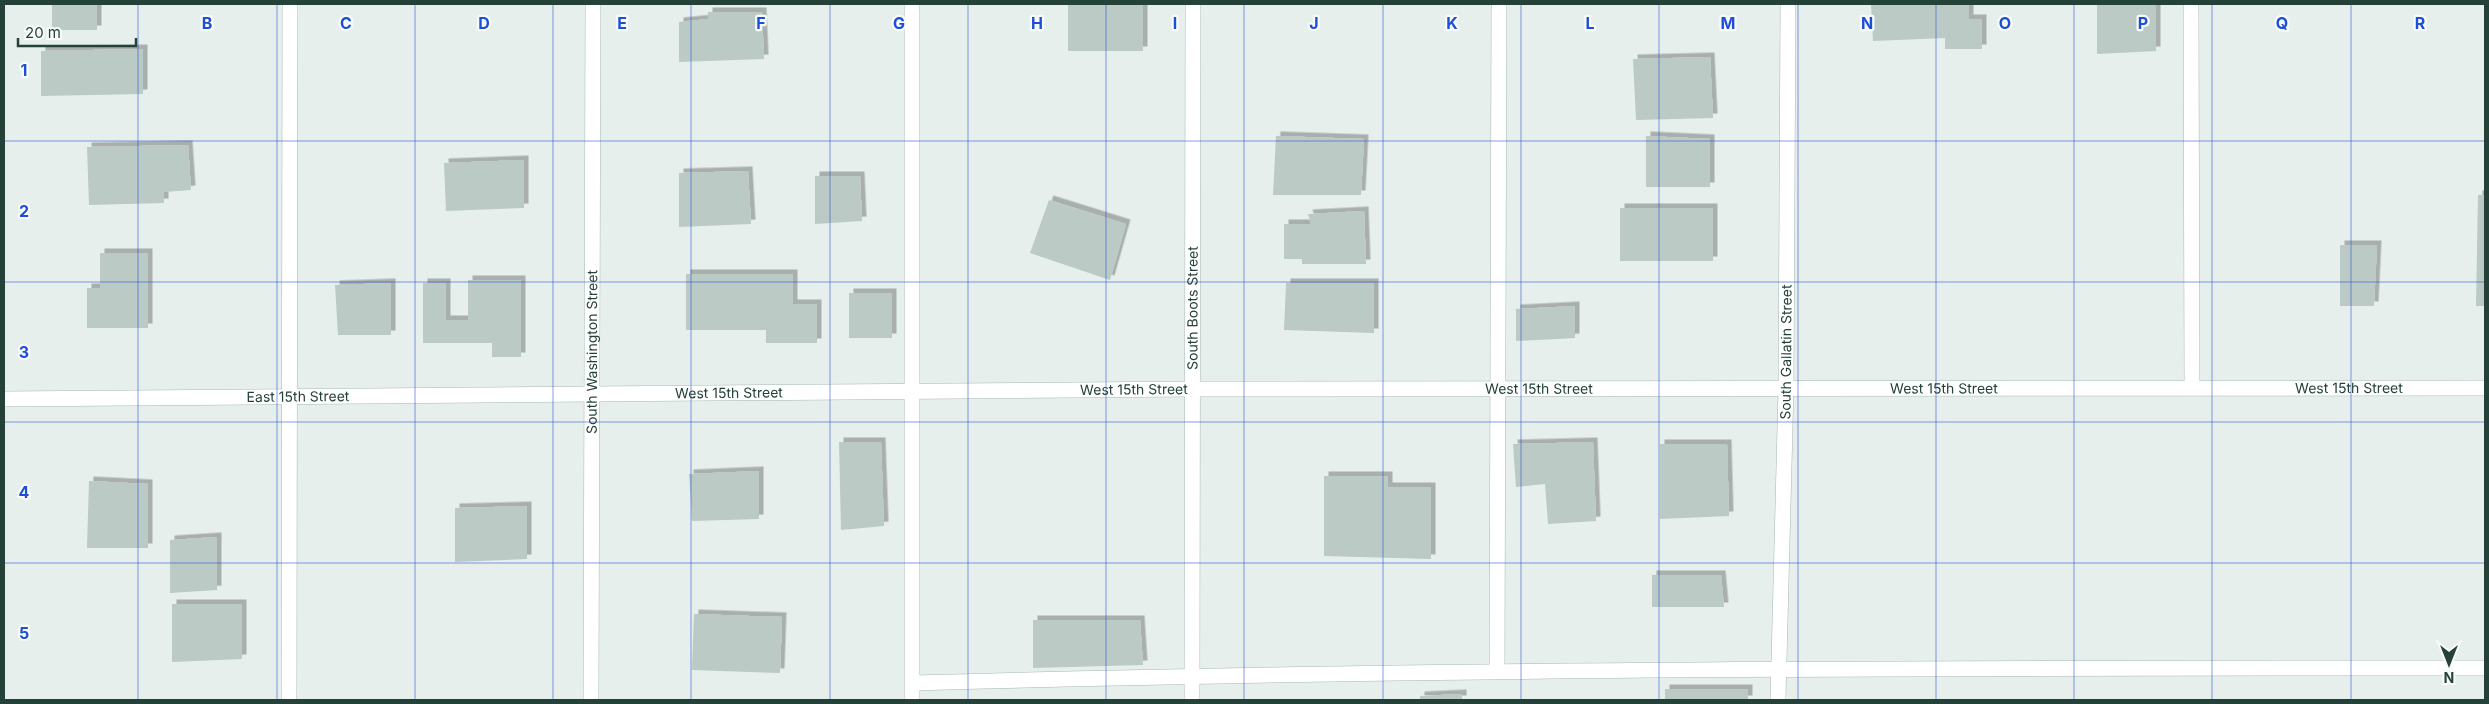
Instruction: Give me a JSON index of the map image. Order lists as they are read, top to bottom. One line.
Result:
{"streets":{"street":["South Boots Street","South Washington Street","South Gallatin Street","West 15th Street","East 15th Street"]},"crossings":[["South Boots Street","West 15th Street"],["South Washington Street","West 15th Street"],["South Washington Street","East 15th Street"],["South Gallatin Street","West 15th Street"],["West 15th Street","East 15th Street"]],"scale_bar":"20 m","north":"bottom","grid":{"columns":["B","C","D","E","F","G","H","I","J","K","L","M","N","O","P","Q","R"],"rows":["1","2","3","4","5"]}}
